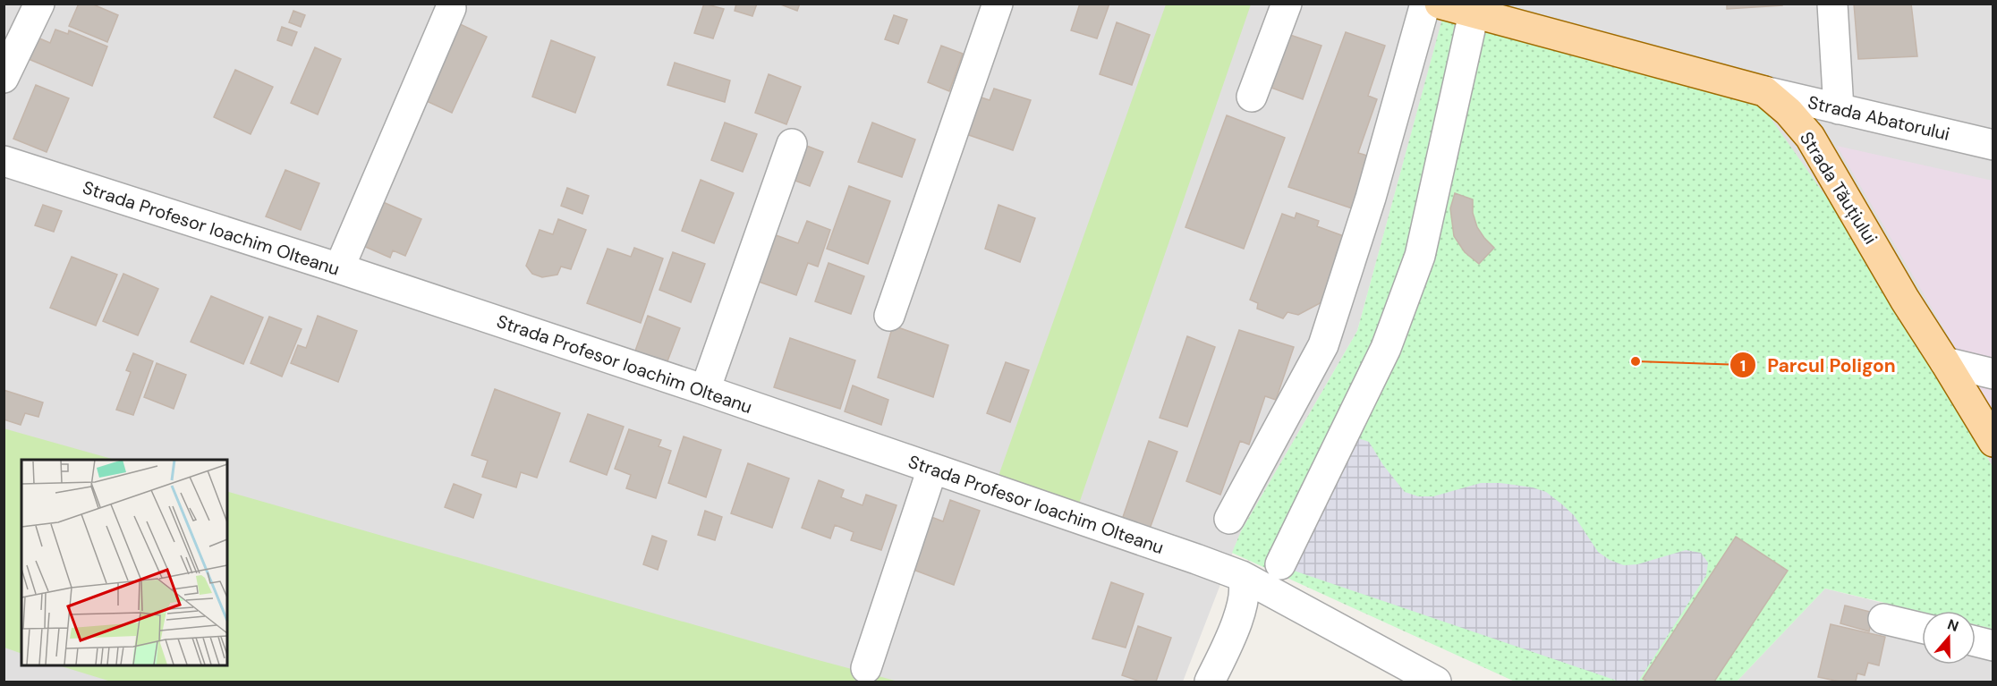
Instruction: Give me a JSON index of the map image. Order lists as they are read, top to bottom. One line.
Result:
{"streets":{"main road":["Strada Tăuțiului"],"street":["Strada Abatorului","Strada Profesor Ioachim Olteanu"]},"crossings":[["Strada Abatorului","Strada Tăuțiului"]],"places":["Parcul Poligon"],"north":"top"}
